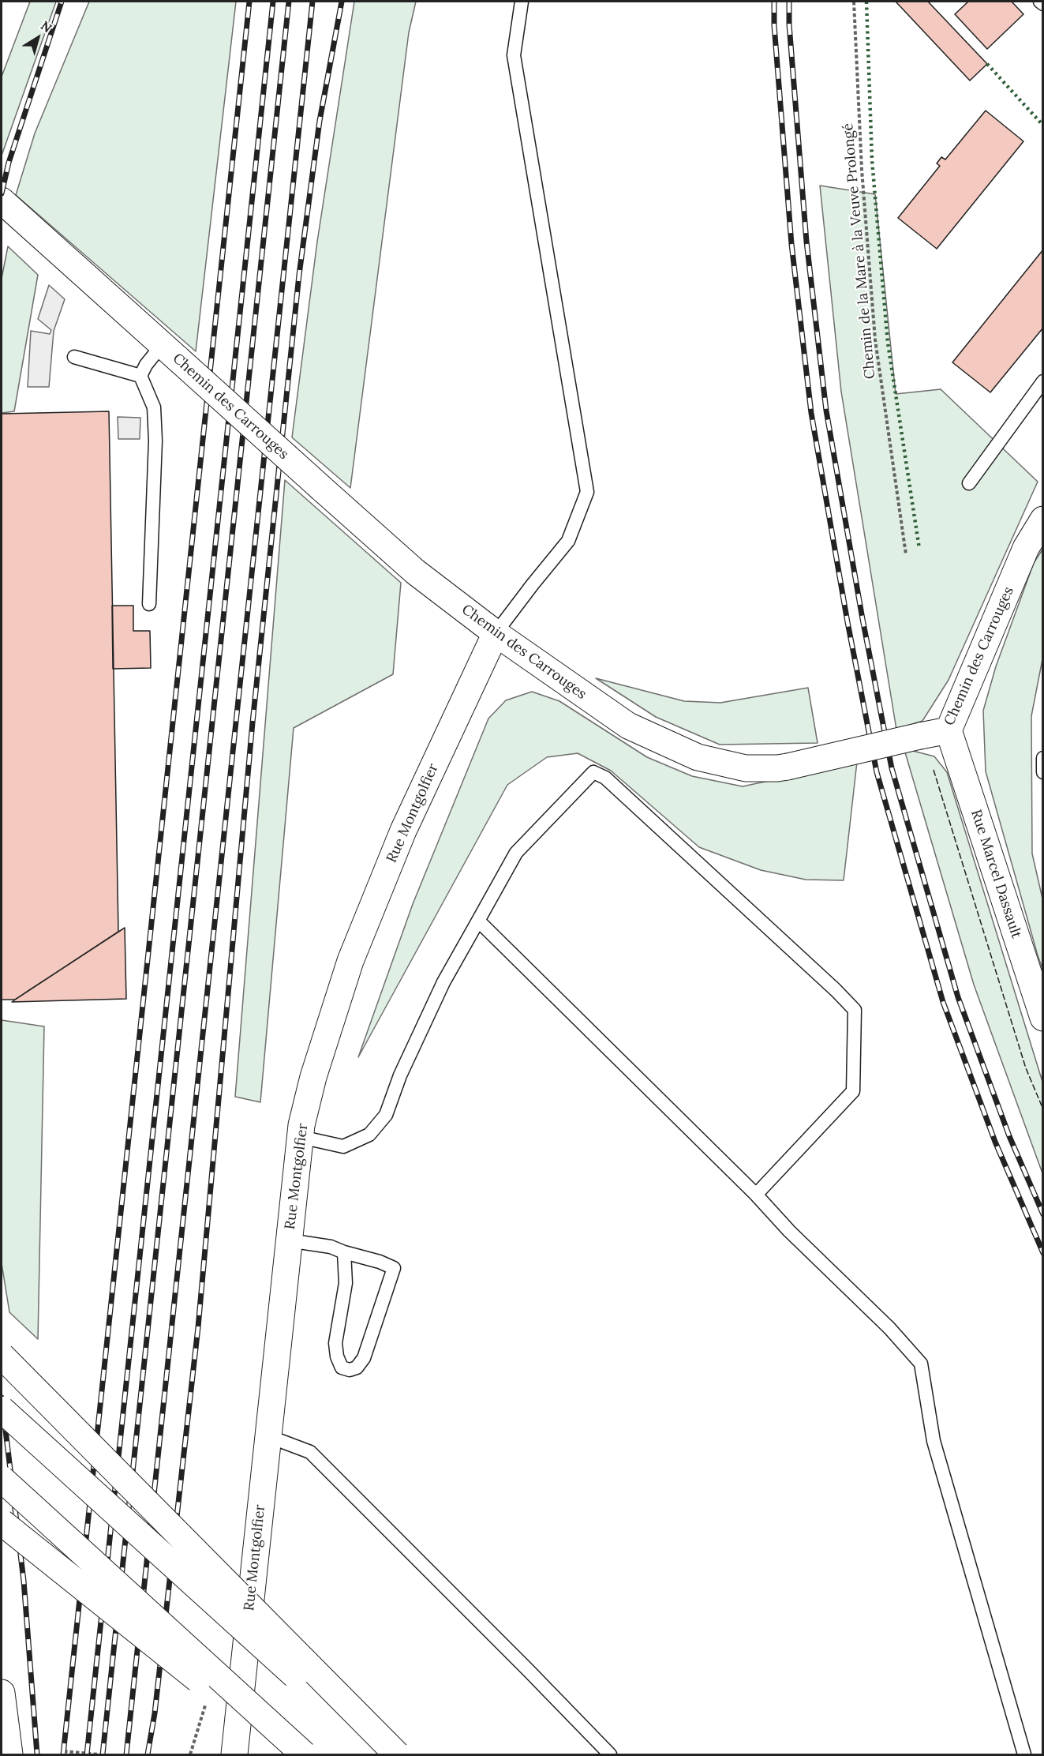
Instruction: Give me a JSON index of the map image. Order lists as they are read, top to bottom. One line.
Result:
{"streets":{"main road":["Chemin des Carrouges","Rue Montgolfier","Rue Marcel Dassault"],"path":["Chemin de la Mare à la Veuve Prolongé"]},"crossings":[["Chemin des Carrouges","Rue Montgolfier"],["Chemin des Carrouges","Rue Marcel Dassault"]],"north":"top right"}
